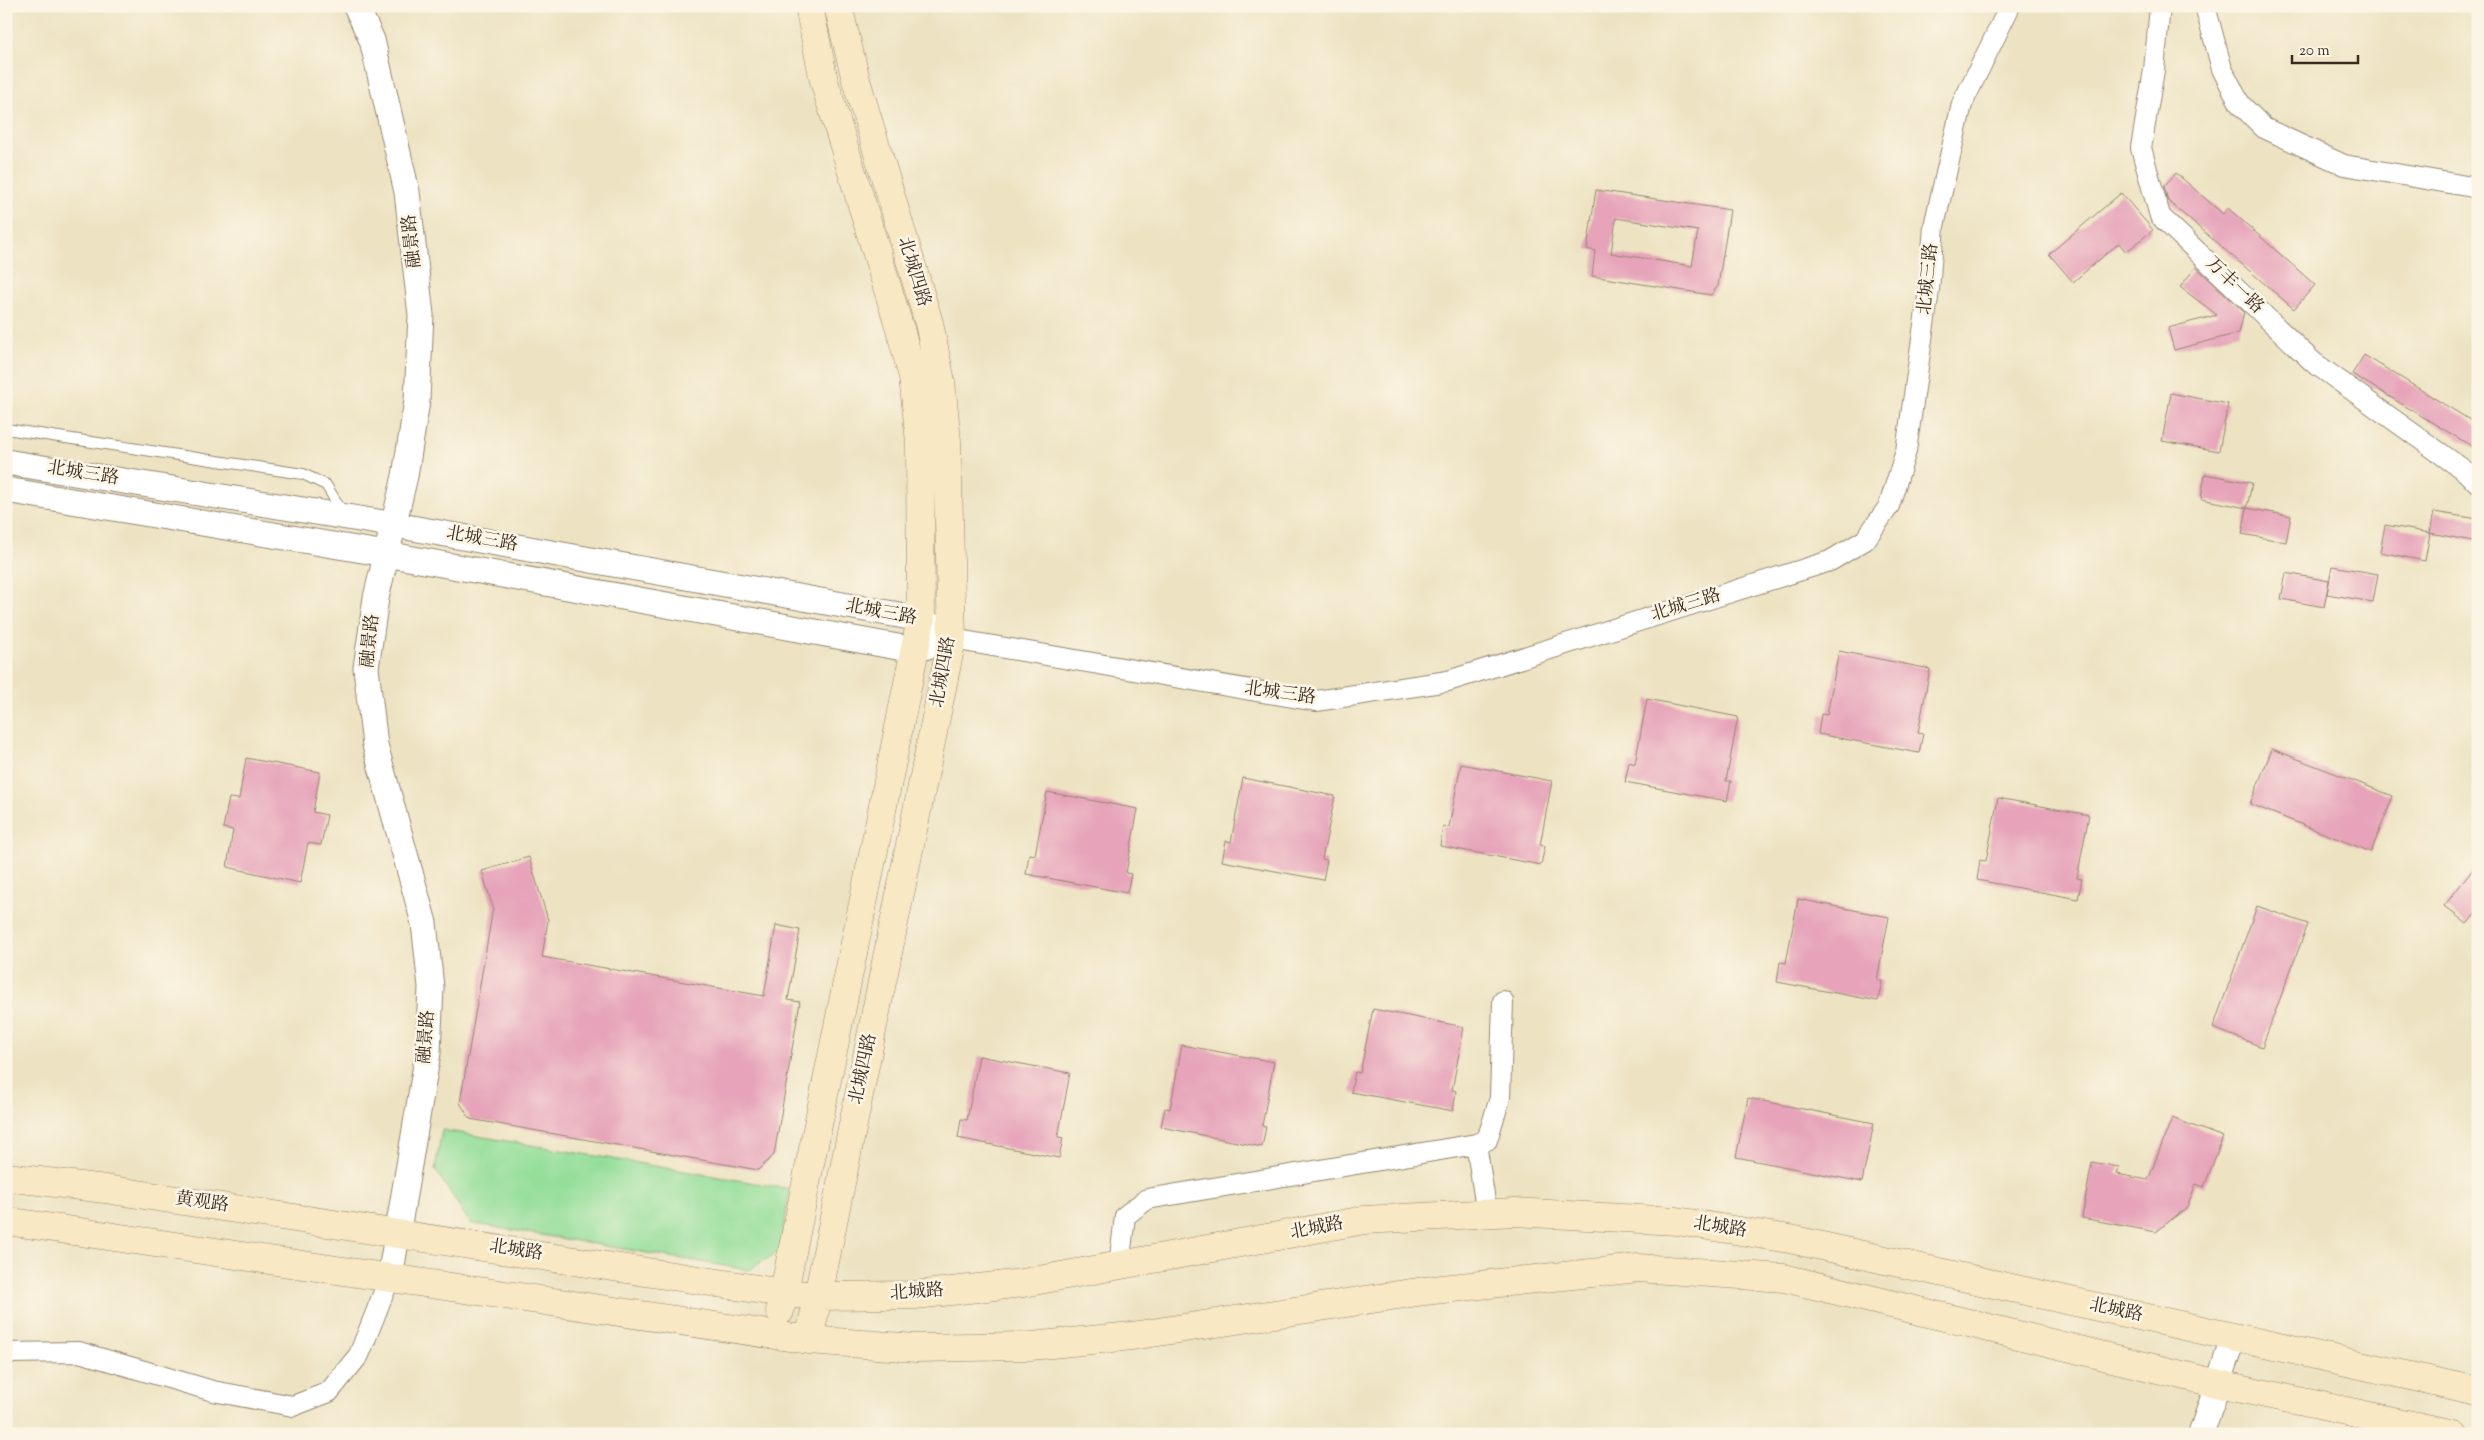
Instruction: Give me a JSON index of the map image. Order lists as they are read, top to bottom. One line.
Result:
{"streets":{"main road":["北城四路","黄观路","北城路"],"street":["融景路","北城三路","万丰一路"]},"crossings":[["融景路","北城三路"],["融景路","黄观路"],["融景路","北城路"],["北城四路","北城三路"],["北城四路","北城路"],["黄观路","北城路"]],"scale_bar":"20 m"}
